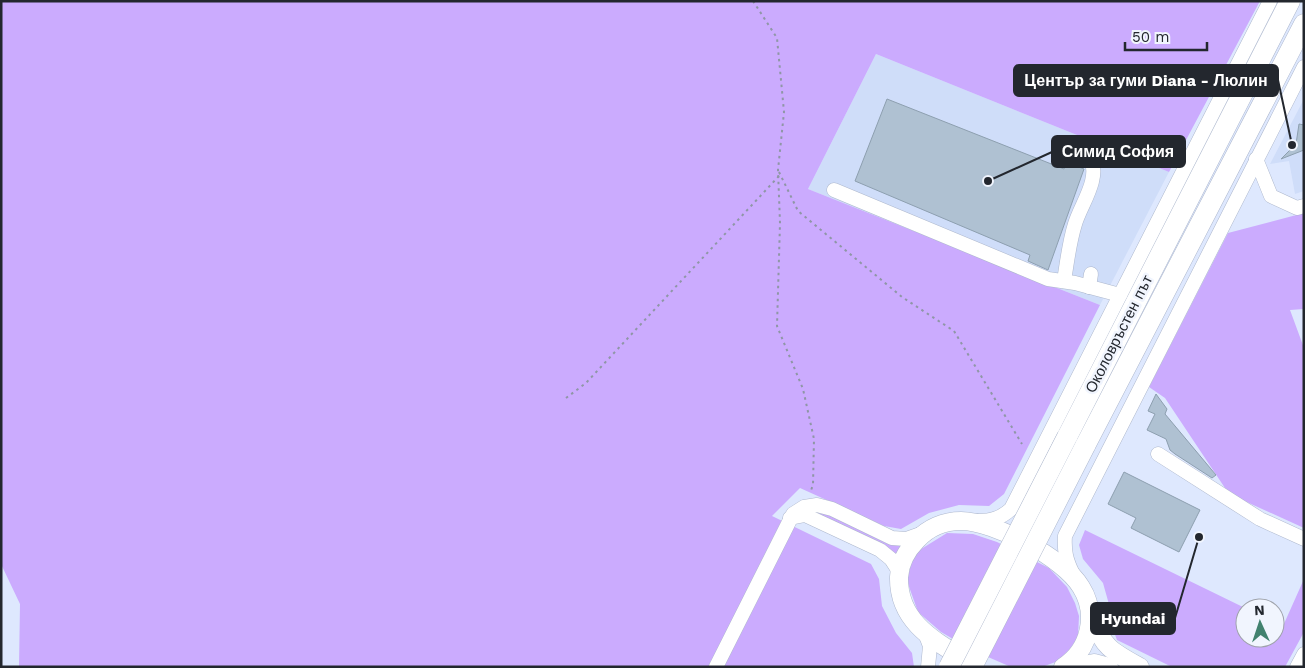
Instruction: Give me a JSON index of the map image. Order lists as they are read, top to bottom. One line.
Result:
{"streets":{"highway":["Околовръстен път"]},"places":["Център за гуми Diana - Люлин","Симид София","Hyundai"],"scale_bar":"50 m","north":"top"}
